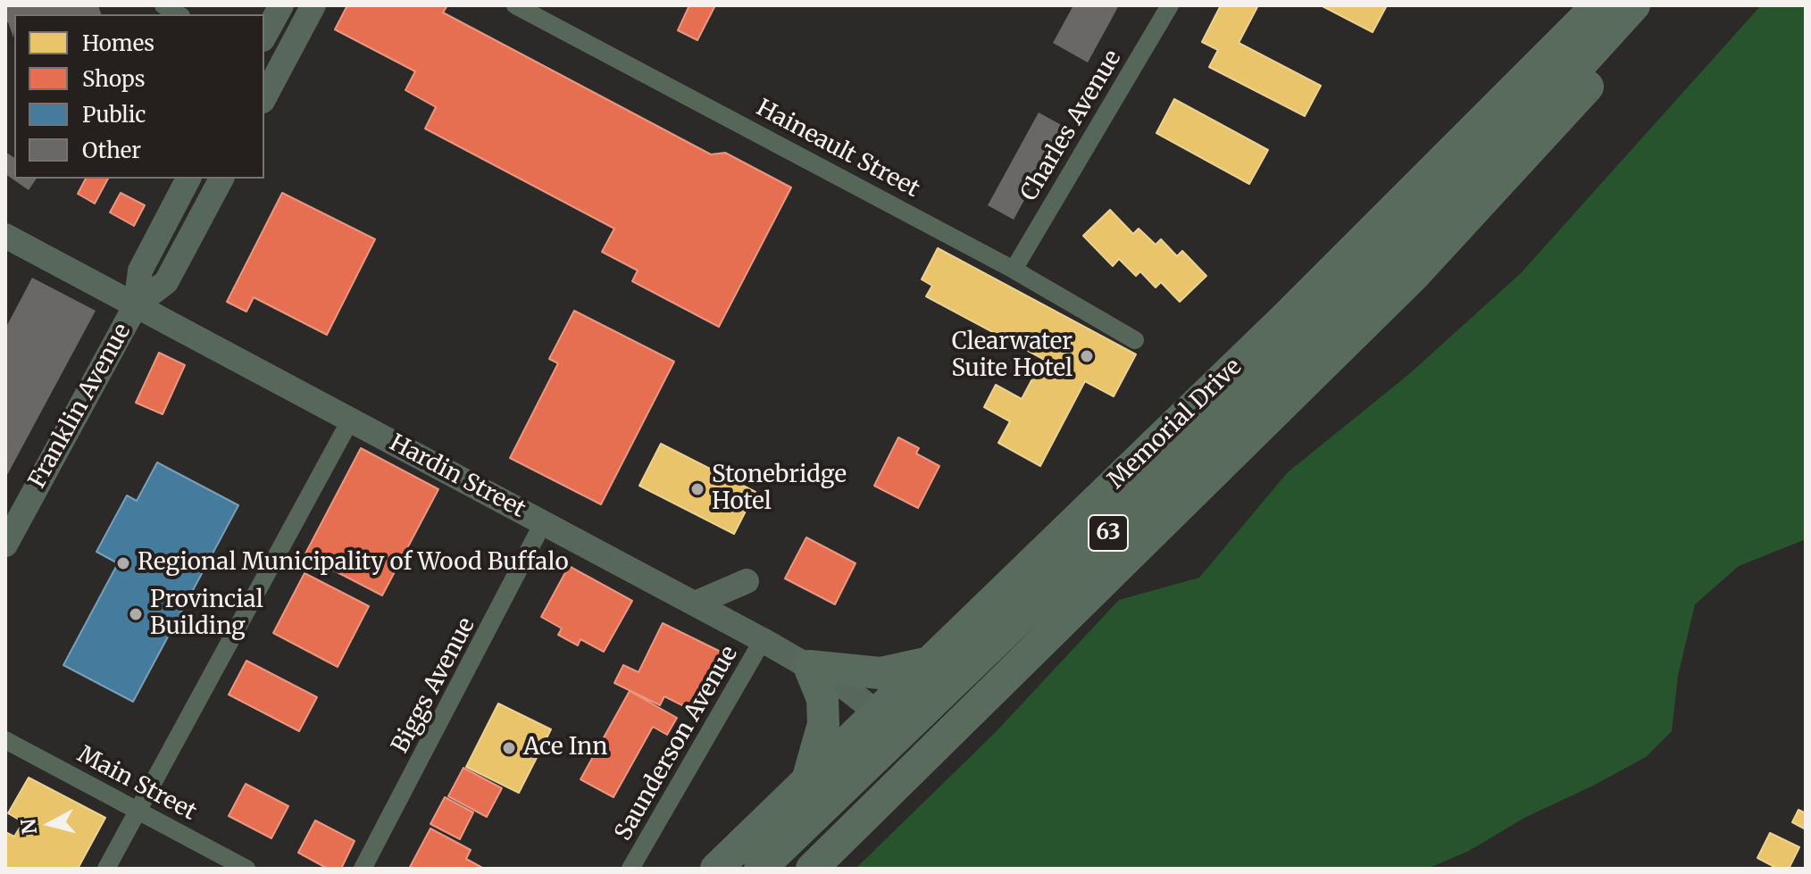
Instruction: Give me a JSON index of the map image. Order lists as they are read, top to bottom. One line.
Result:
{"streets":{"highway":["Memorial Drive","63"],"main road":["Franklin Avenue","Hardin Street"],"street":["Charles Avenue","Haineault Street","Biggs Avenue","Saunderson Avenue","Main Street"]},"crossings":[["Charles Avenue","Haineault Street"],["Franklin Avenue","Hardin Street"],["Memorial Drive","Hardin Street"],["Hardin Street","Biggs Avenue"],["Hardin Street","Saunderson Avenue"]],"places":["Clearwater Suite Hotel","Stonebridge Hotel","Regional Municipality of Wood Buffalo","Provincial Building","Ace Inn"],"legend":["Homes","Shops","Public","Other"],"north":"left"}
